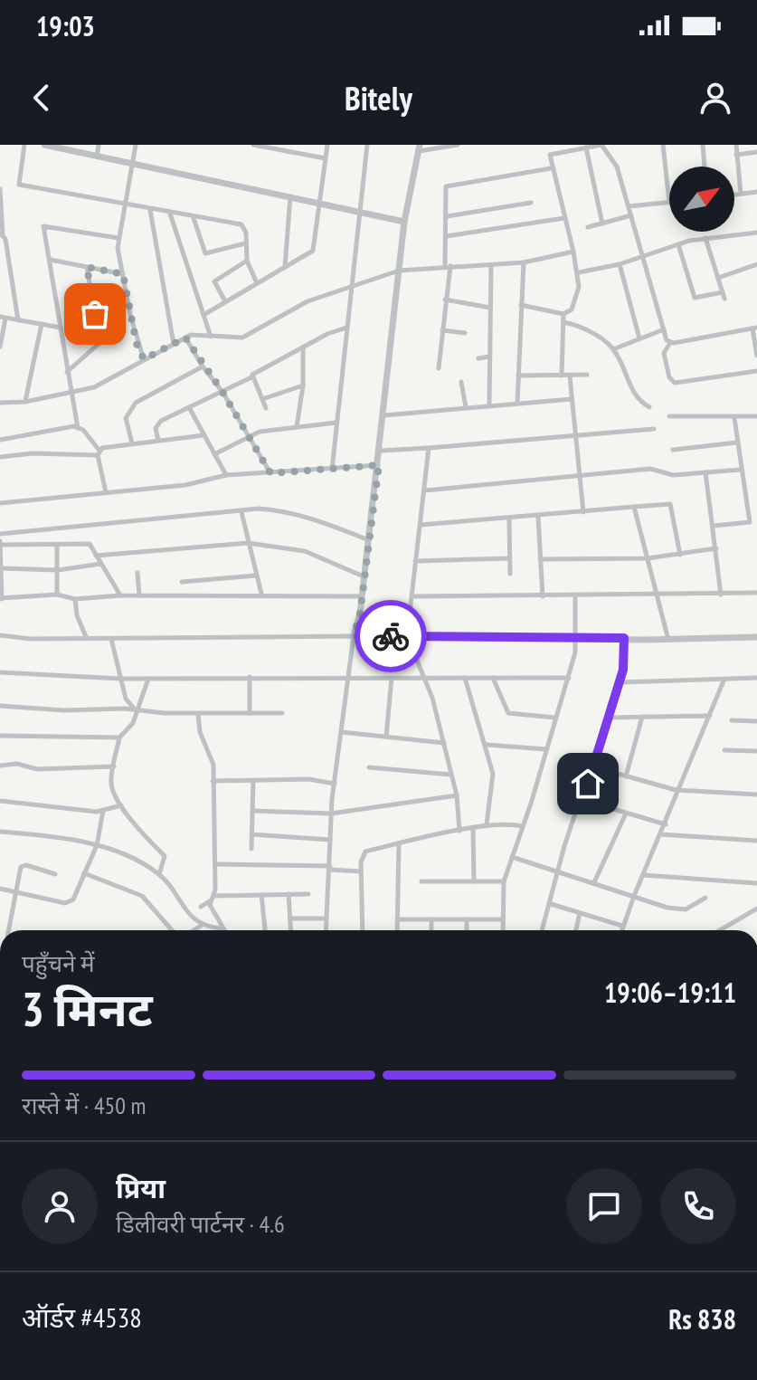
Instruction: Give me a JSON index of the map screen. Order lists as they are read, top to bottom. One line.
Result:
{"north":"top right","page":{"status":"19:03","header":"Bitely","heading":["3 मिनट","पहुँचने में","19:06–19:11"],"panel":["प्रिया","डिलीवरी पार्टनर · 4.6","ऑर्डर #4538","Rs 838"],"bar":"रास्ते में · 450 m"}}
